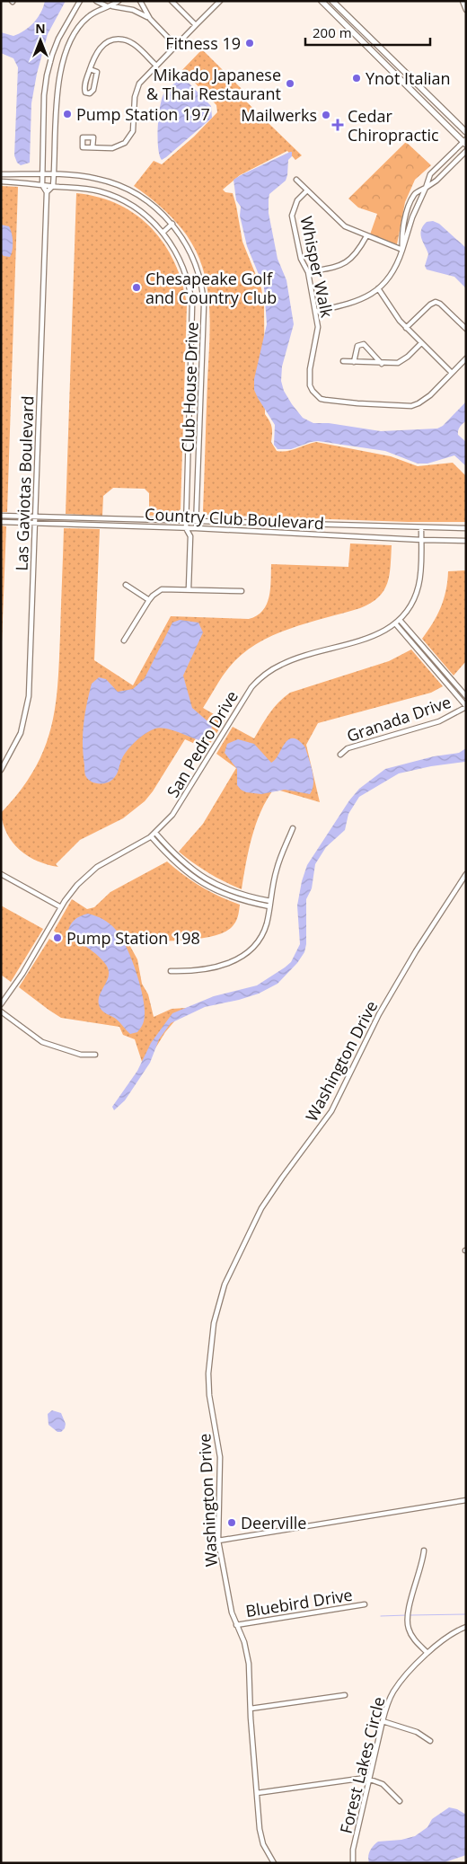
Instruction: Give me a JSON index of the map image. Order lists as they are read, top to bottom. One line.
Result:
{"streets":{"street":["Whisper Walk","Club House Drive","Las Gaviotas Boulevard","Country Club Boulevard","Granada Drive","San Pedro Drive","Washington Drive","Bluebird Drive","Forest Lakes Circle"]},"crossings":[["Club House Drive","Country Club Boulevard"],["Las Gaviotas Boulevard","Country Club Boulevard"],["Country Club Boulevard","San Pedro Drive"],["Washington Drive","Bluebird Drive"]],"places":{"other":["Fitness 19","Ynot Italian","Mikado Japanese & Thai Restaurant","Pump Station 197","Mailwerks","Chesapeake Golf and Country Club","Pump Station 198","Deerville"],"health":["Cedar Chiropractic"]},"scale_bar":"200 m","north":"top"}
